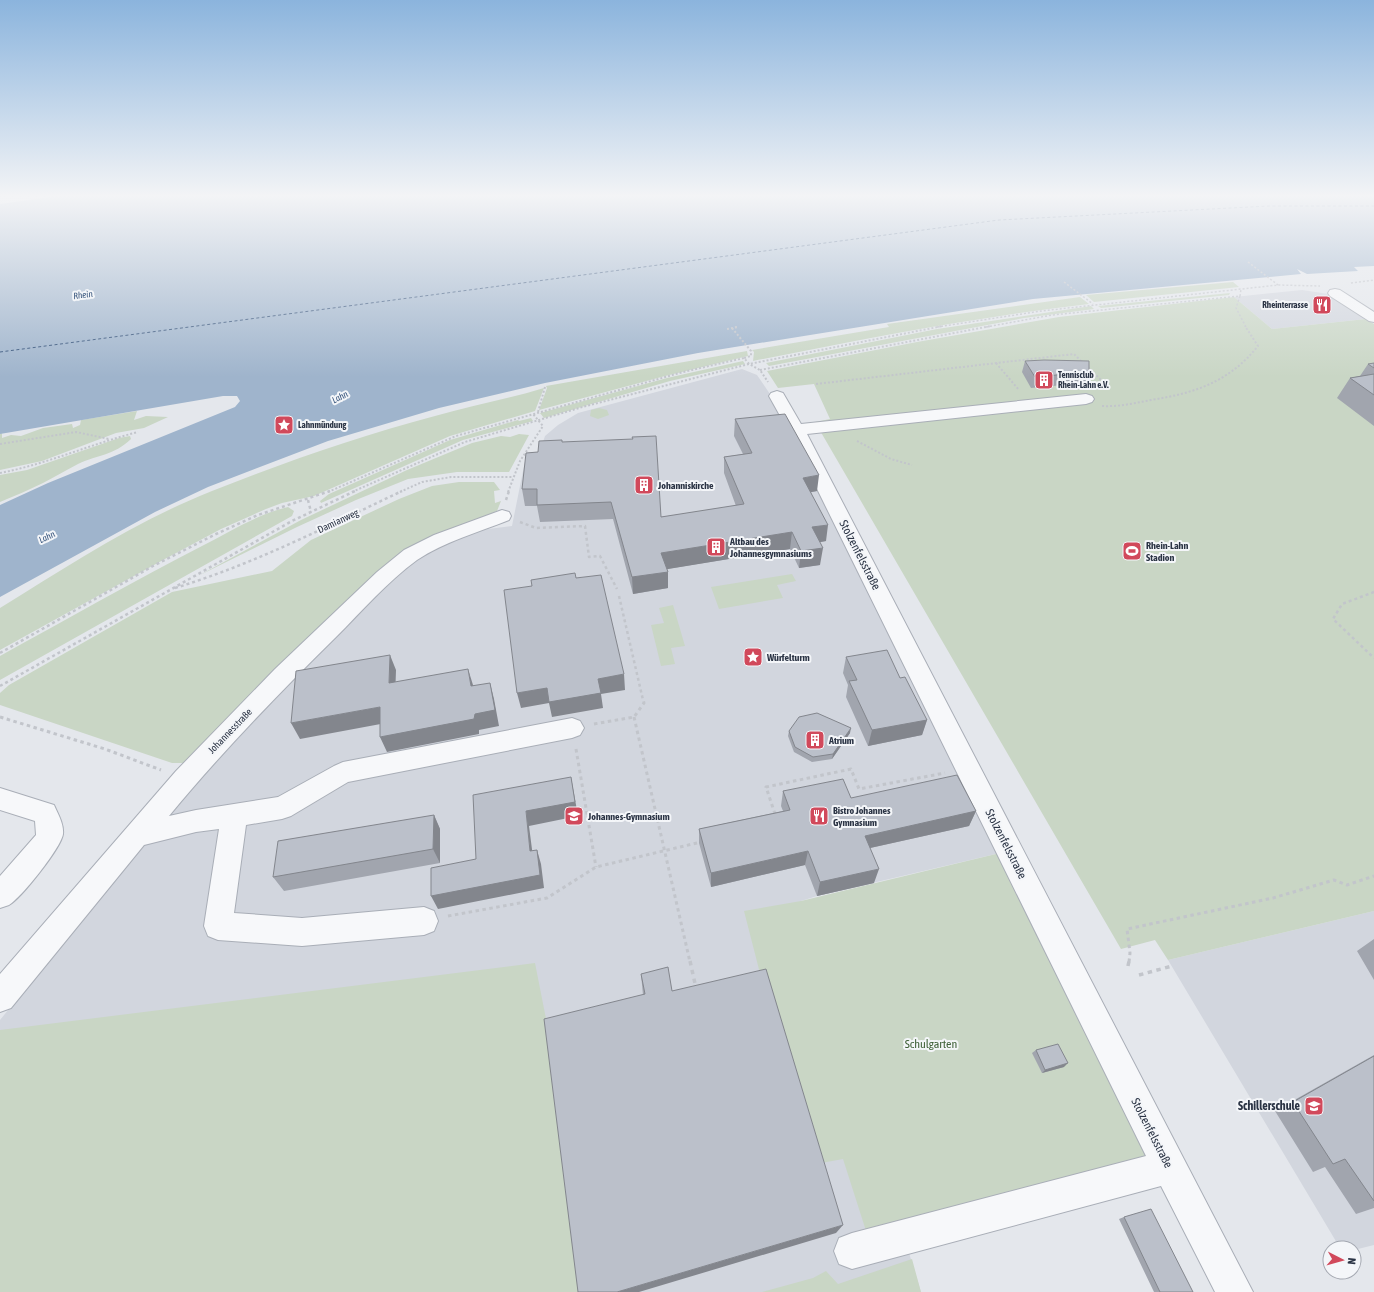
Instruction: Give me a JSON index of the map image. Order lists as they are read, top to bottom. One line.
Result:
{"streets":{"street":["Stolzenfelsstraße","Johannesstraße"],"path":["Damianweg"]},"water":["Rhein","Lahn"],"parks":["Schulgarten"],"places":{"restaurant":["Rheinterrasse","Bistro Johannes Gymnasium"],"building":["Tennisclub Rhein-Lahn e.V.","Johanniskirche","Altbau des Johannesgymnasiums","Atrium"],"place":["Lahnmündung","Würfelturm"],"sports":["Rhein-Lahn Stadion"],"school or university":["Johannes-Gymnasium","Schillerschule"]},"north":"right"}
